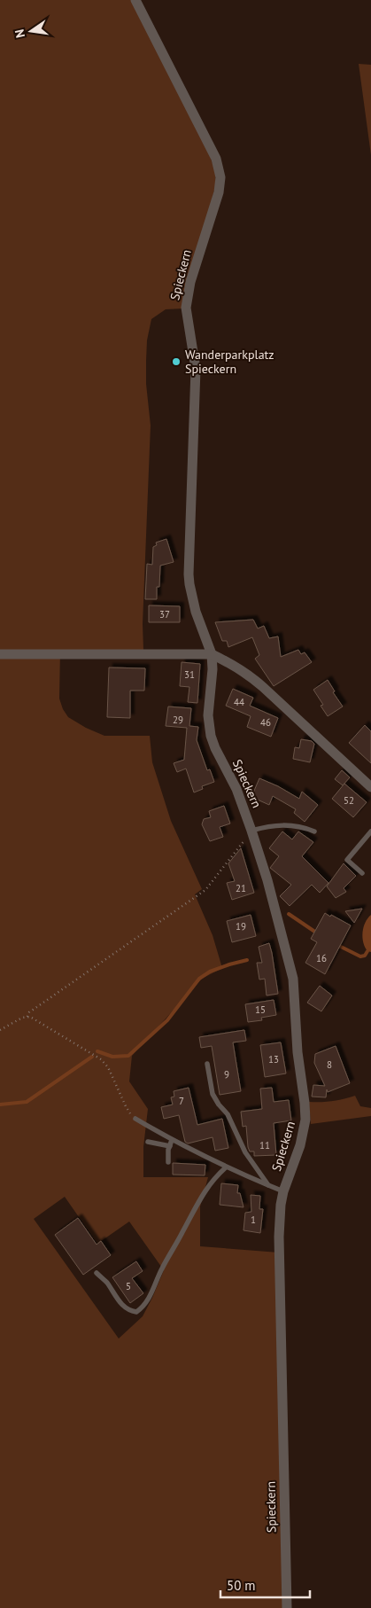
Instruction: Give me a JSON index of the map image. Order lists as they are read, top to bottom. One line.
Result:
{"streets":{"street":["Spieckern"]},"places":["Wanderparkplatz Spieckern"],"house_numbers":["37","31","44","29","46","52","21","19","16","15","13","8","9","7","11","1","5"],"scale_bar":"50 m","north":"left"}
